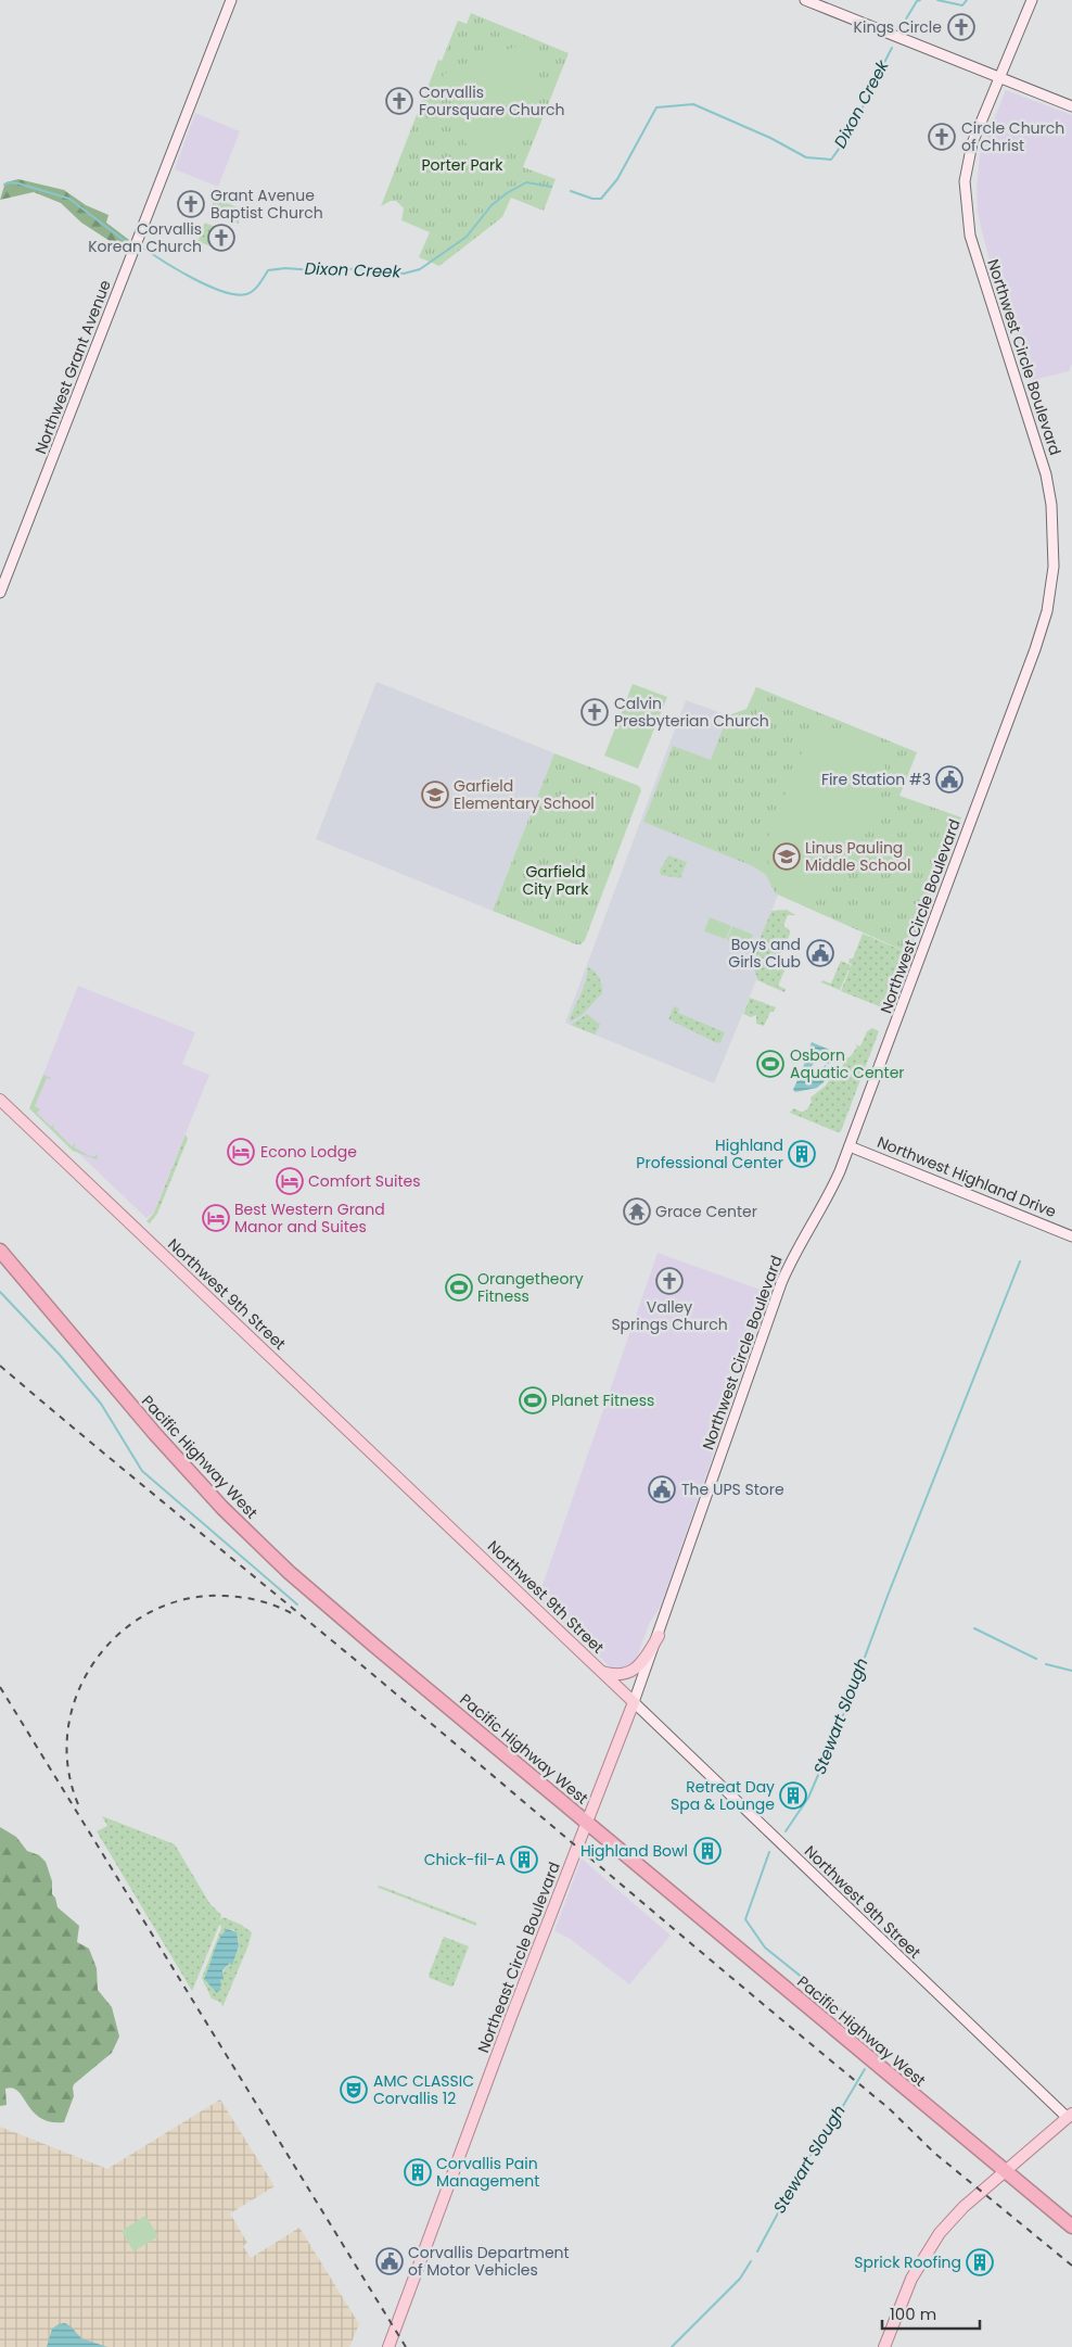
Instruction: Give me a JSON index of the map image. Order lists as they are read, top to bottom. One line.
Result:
{"streets":{"highway":["Pacific Highway West"],"main road":["Northwest Circle Boulevard","Northwest Grant Avenue","Northwest Highland Drive","Northwest 9th Street","Northeast Circle Boulevard"]},"crossings":[["Northwest Circle Boulevard","Northwest Highland Drive"],["Northwest Circle Boulevard","Northwest 9th Street"],["Northwest Circle Boulevard","Pacific Highway West"],["Northwest Circle Boulevard","Northeast Circle Boulevard"],["Pacific Highway West","Northeast Circle Boulevard"]],"water":["Dixon Creek","Stewart Slough"],"parks":["Porter Park","Garfield City Park"],"places":{"church":["Kings Circle","Corvallis Foursquare Church","Circle Church of Christ","Grant Avenue Baptist Church","Corvallis Korean Church","Calvin Presbyterian Church","Valley Springs Church"],"public building":["Fire Station #3","Boys and Girls Club","The UPS Store","Corvallis Department of Motor Vehicles"],"school or university":["Garfield Elementary School","Linus Pauling Middle School"],"sports":["Osborn Aquatic Center","Orangetheory Fitness","Planet Fitness"],"hotel":["Econo Lodge","Comfort Suites","Best Western Grand Manor and Suites"],"building":["Highland Professional Center","Retreat Day Spa & Lounge","Highland Bowl","Chick-fil-A","Corvallis Pain Management","Sprick Roofing"],"temple":["Grace Center"],"theatre":["AMC CLASSIC Corvallis 12"]},"scale_bar":"100 m"}
